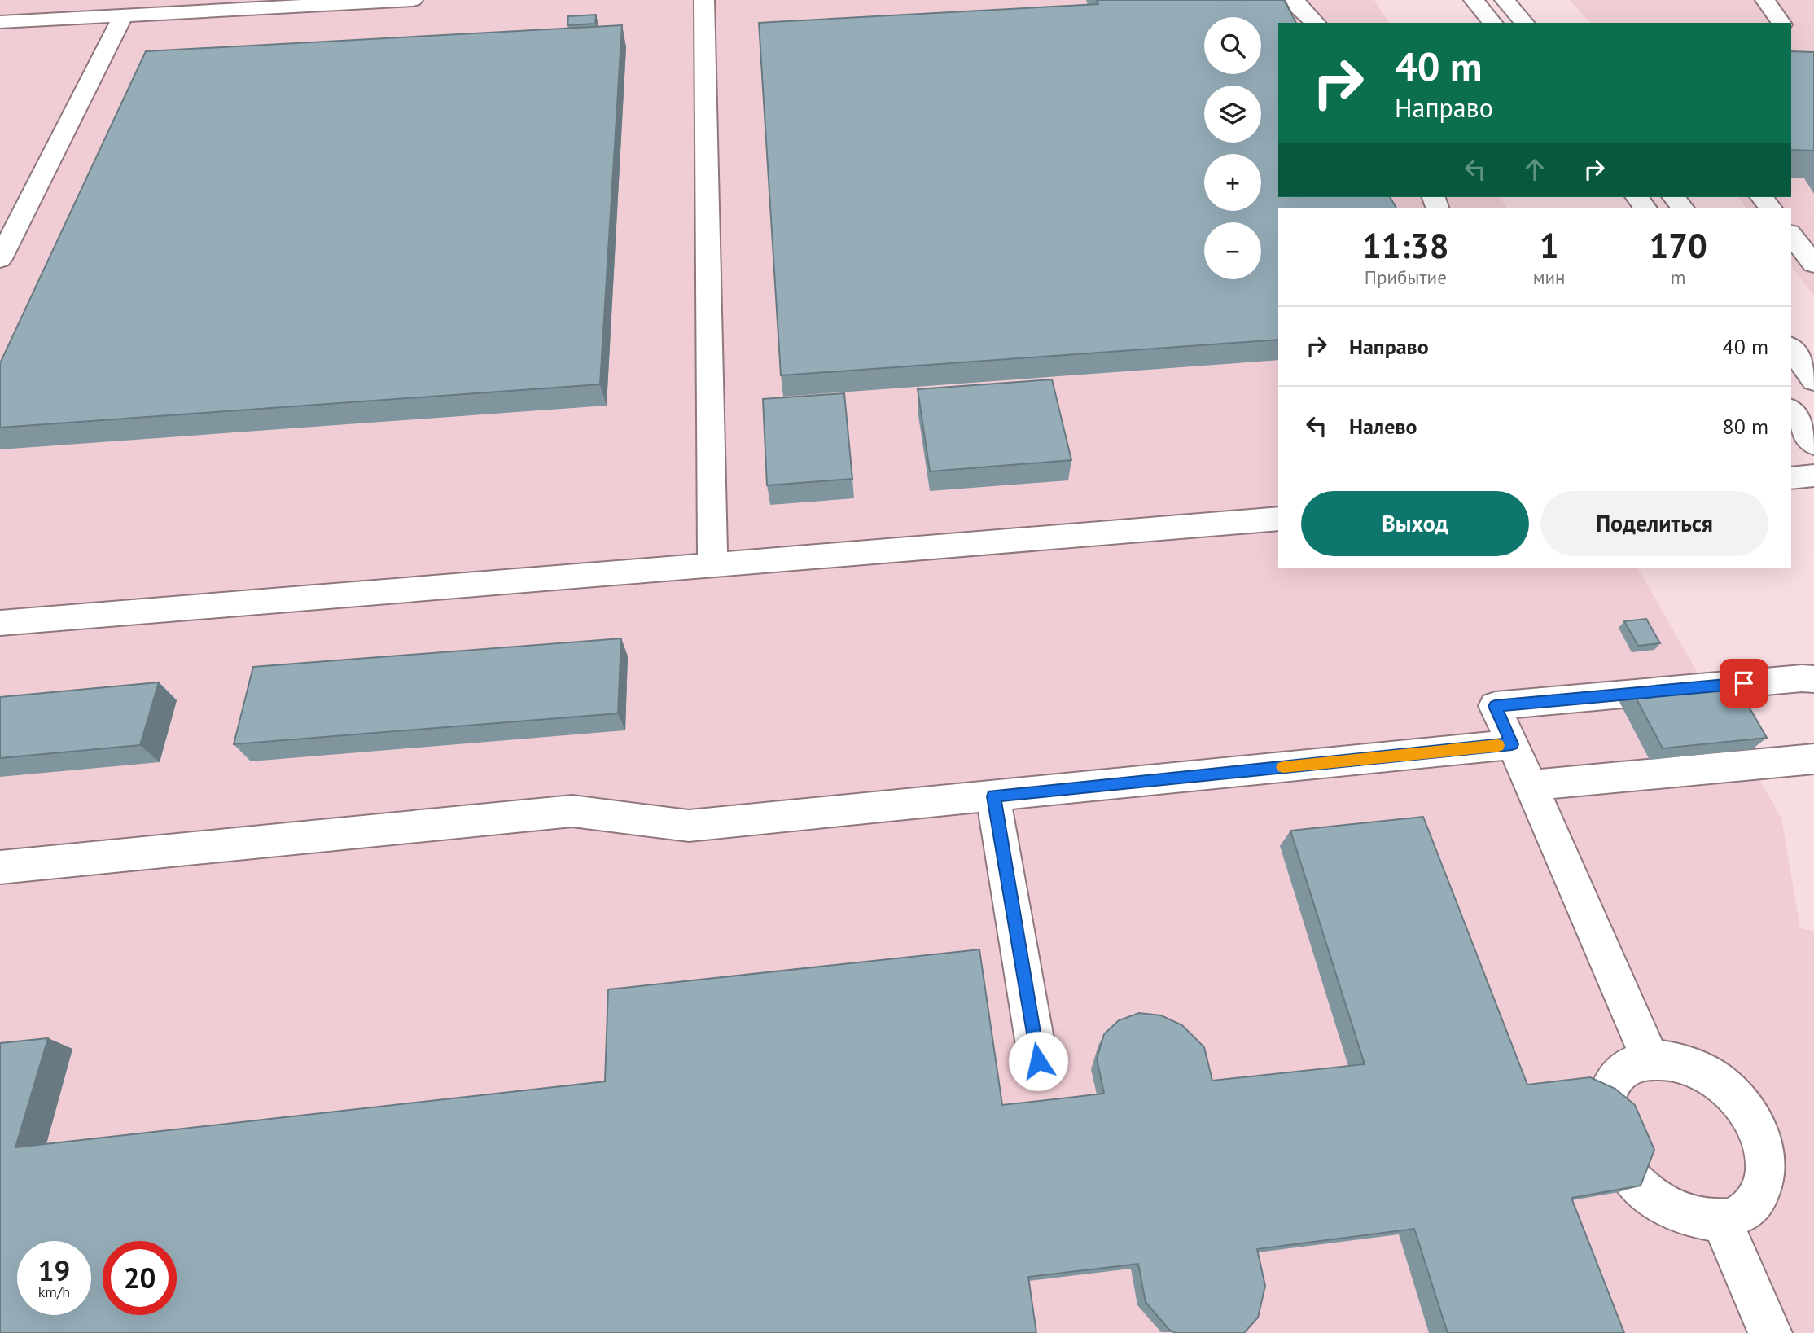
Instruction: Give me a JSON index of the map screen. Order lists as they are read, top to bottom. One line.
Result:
{"page":{"map_buttons":["+","−"],"turn":["40 m","Направо"],"eta":["11:38","Прибытие","1","мин","170","m"],"list":[{"name":"Направо","value":"40 m"},{"name":"Налево","value":"80 m"}],"buttons":["Выход","Поделиться"],"speed":"19 km/h","limit":"20"}}
